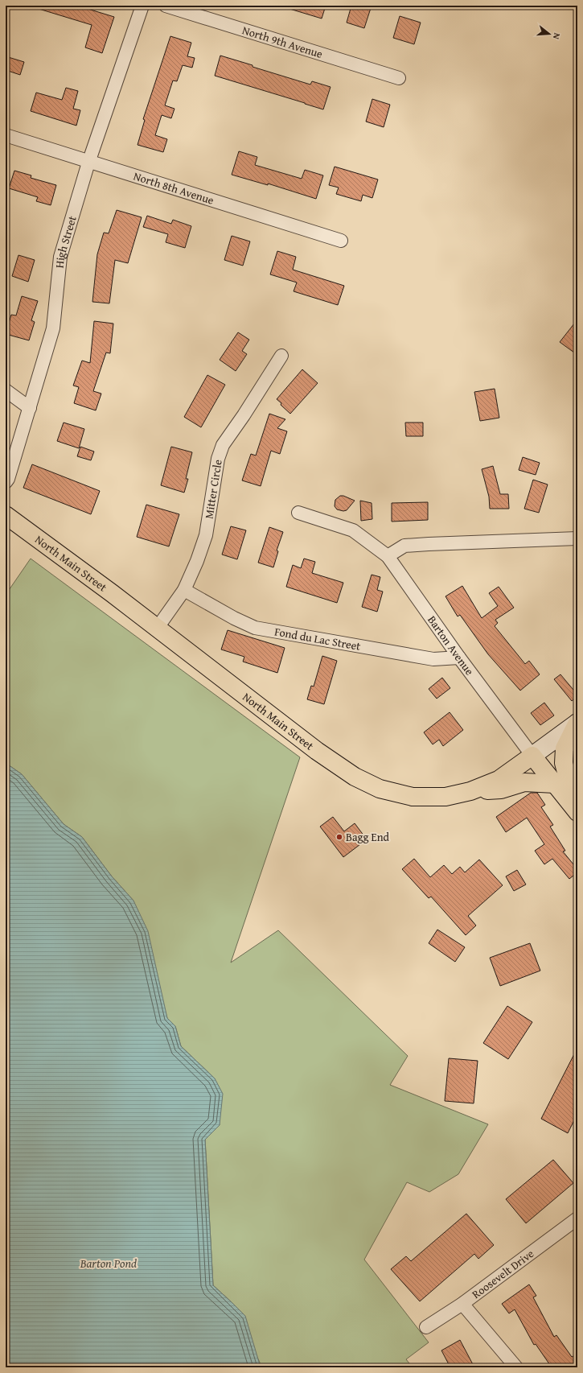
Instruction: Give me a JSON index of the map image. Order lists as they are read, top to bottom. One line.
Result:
{"streets":{"main road":["North Main Street","Barton Avenue"],"street":["North 9th Avenue","North 8th Avenue","High Street","Mitter Circle","Fond du Lac Street","Roosevelt Drive"]},"crossings":[["North 8th Avenue","High Street"],["Mitter Circle","North Main Street"],["Mitter Circle","Fond du Lac Street"],["North Main Street","Barton Avenue"],["Fond du Lac Street","Barton Avenue"]],"water":["Barton Pond"],"places":["Bagg End"],"north":"right"}
